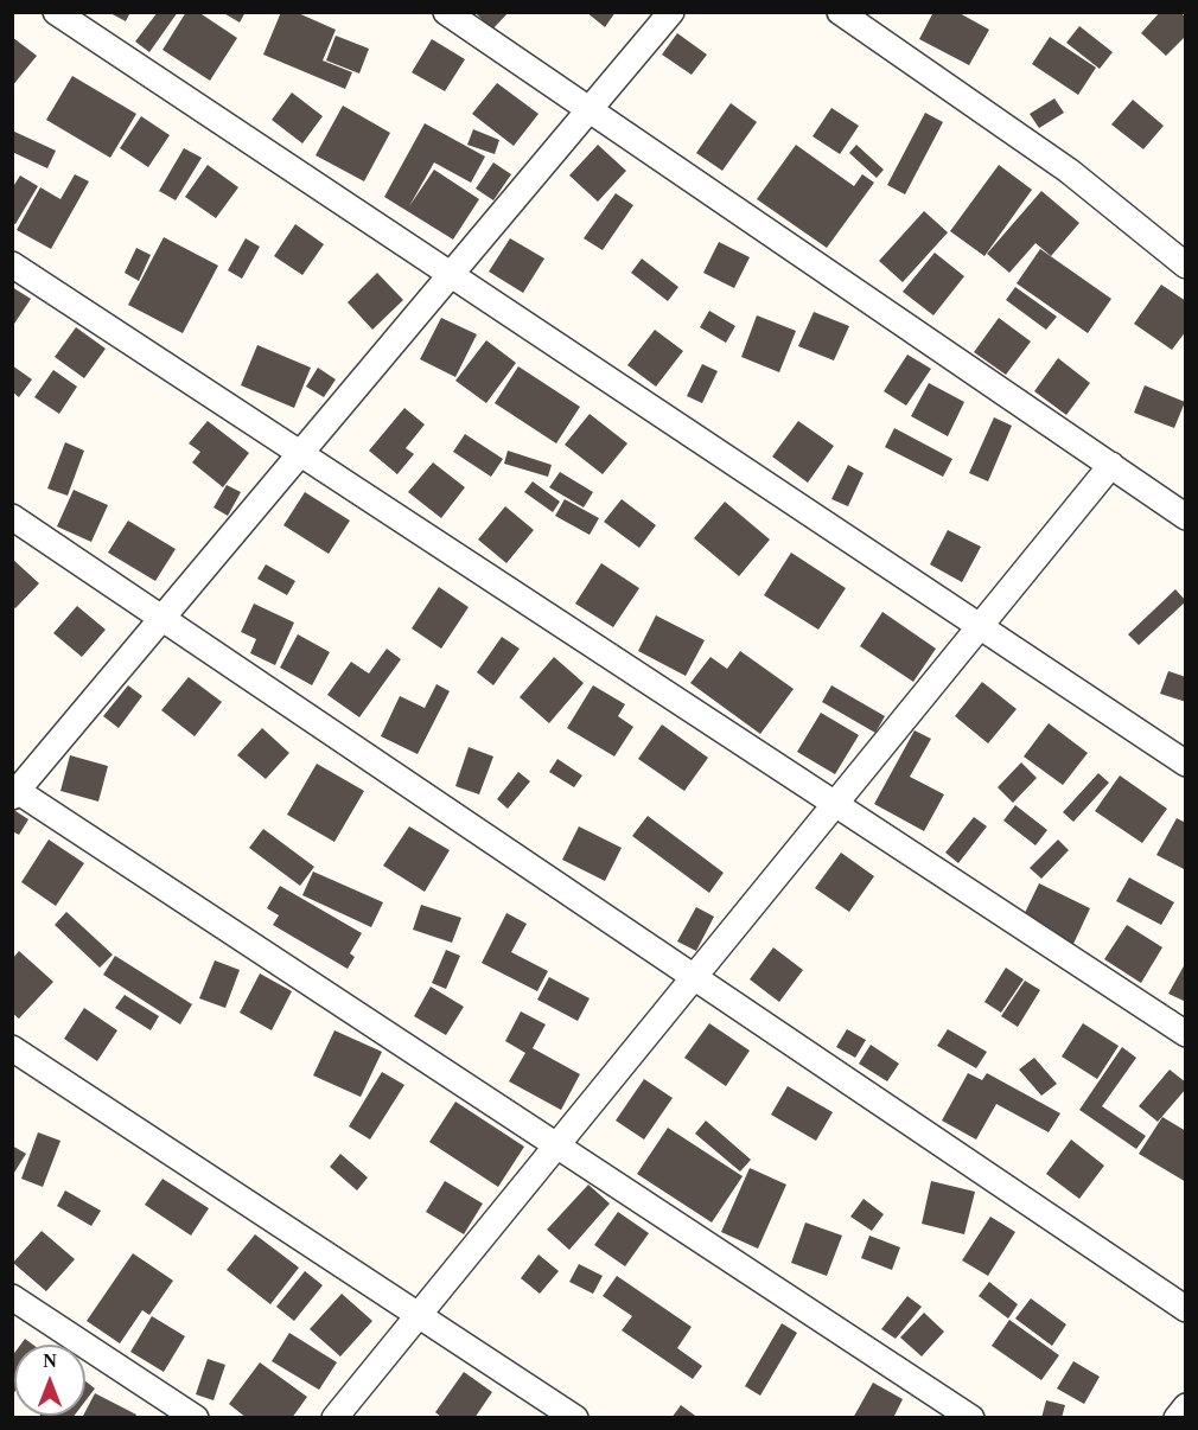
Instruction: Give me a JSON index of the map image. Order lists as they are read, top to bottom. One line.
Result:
{"north":"top"}
